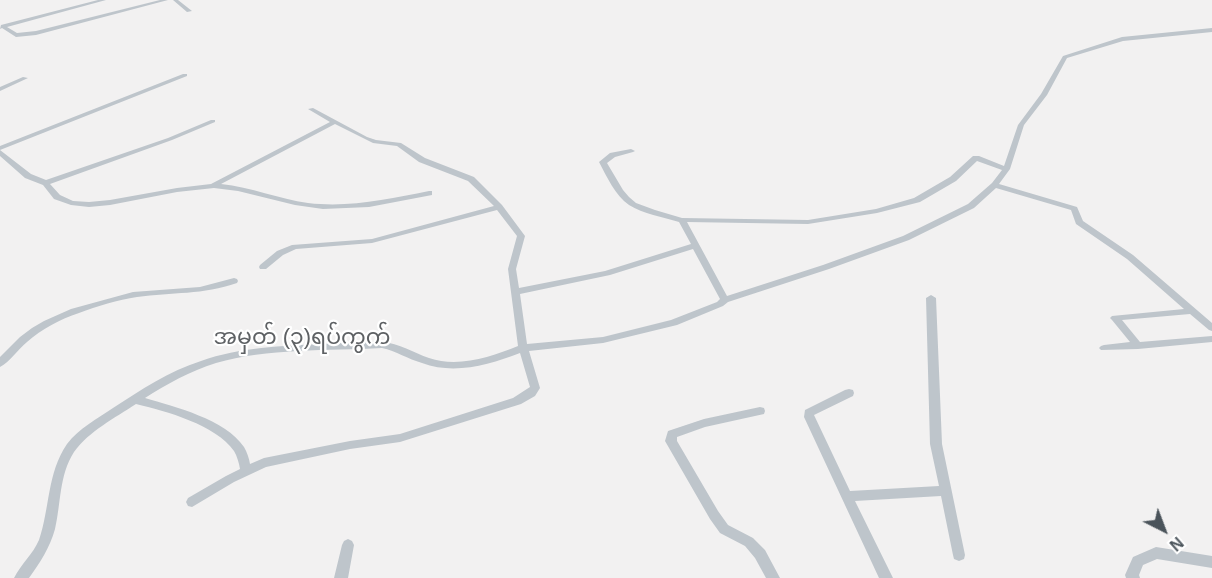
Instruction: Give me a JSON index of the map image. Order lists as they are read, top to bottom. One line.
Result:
{"districts":["အမှတ် (၃)ရပ်ကွက်"],"north":"bottom right"}
